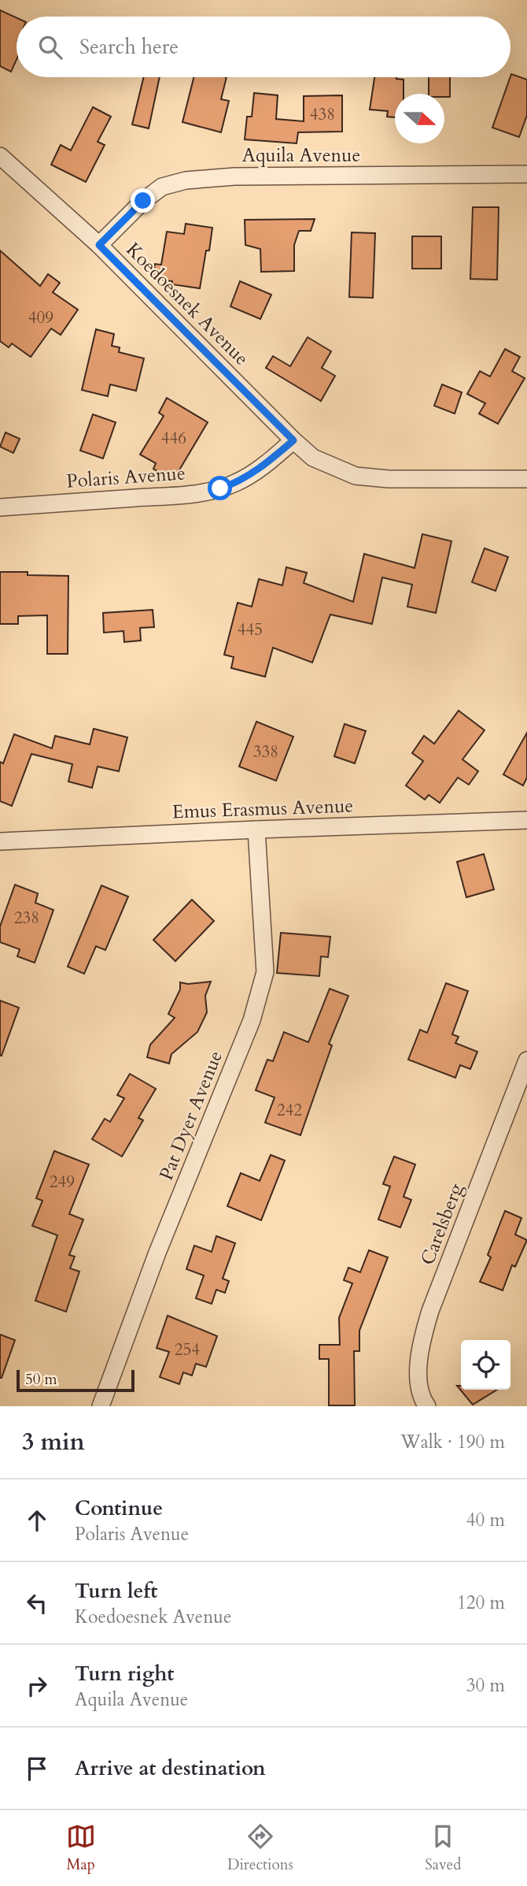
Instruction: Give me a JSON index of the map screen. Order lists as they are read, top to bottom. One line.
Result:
{"streets":{"street":["Aquila Avenue","Koedoesnek Avenue","Polaris Avenue","Emus Erasmus Avenue","Pat Dyer Avenue","Carelsberg"]},"crossings":[["Aquila Avenue","Koedoesnek Avenue"],["Koedoesnek Avenue","Polaris Avenue"],["Emus Erasmus Avenue","Pat Dyer Avenue"]],"house_numbers":["438","409","446","445","338","238","242","249","254"],"scale_bar":"50 m","north":"right","page":{"search":"Search here","scale":"50 m","heading":["3 min","Walk · 190 m"],"list":[["Continue","Polaris Avenue","40 m"],["Turn left","Koedoesnek Avenue","120 m"],["Turn right","Aquila Avenue","30 m"],"Arrive at destination"],"nav":["Map","Directions","Saved"]}}
